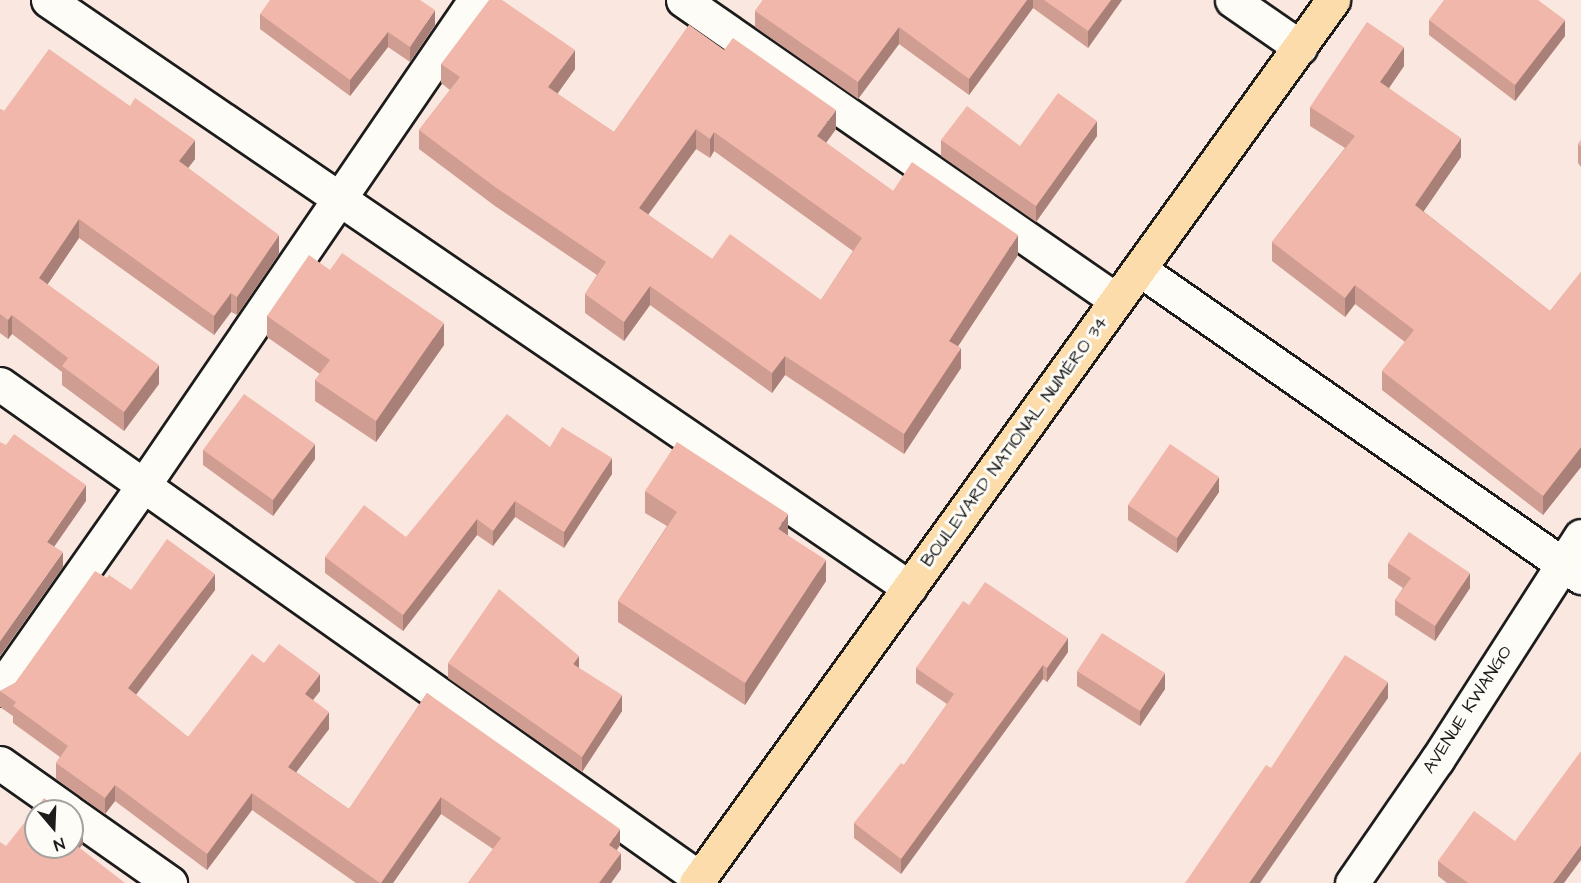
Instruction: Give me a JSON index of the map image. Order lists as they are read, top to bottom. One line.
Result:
{"streets":{"main road":["BOULEVARD NATIONAL NUMÉRO 34"],"street":["AVENUE KWANGO"]},"north":"bottom"}
